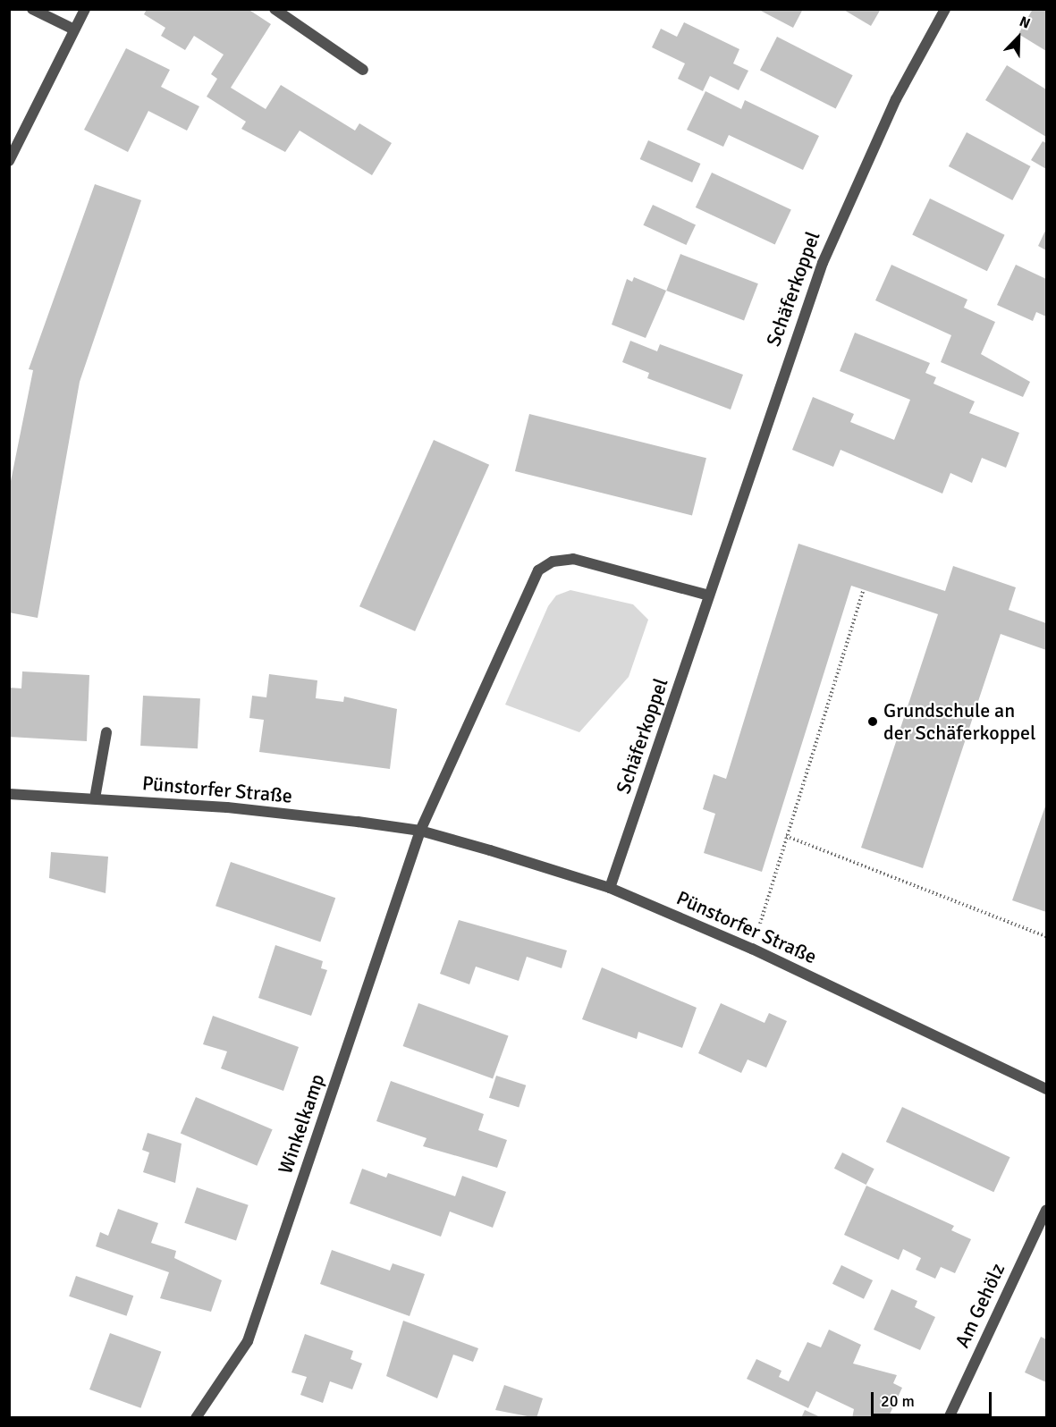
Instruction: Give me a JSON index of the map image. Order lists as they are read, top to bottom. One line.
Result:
{"streets":{"street":["Schäferkoppel","Pünstorfer Straße","Winkelkamp","Am Gehölz"]},"crossings":[["Schäferkoppel","Pünstorfer Straße"],["Pünstorfer Straße","Winkelkamp"]],"places":["Grundschule an der Schäferkoppel"],"scale_bar":"20 m","north":"top right"}
